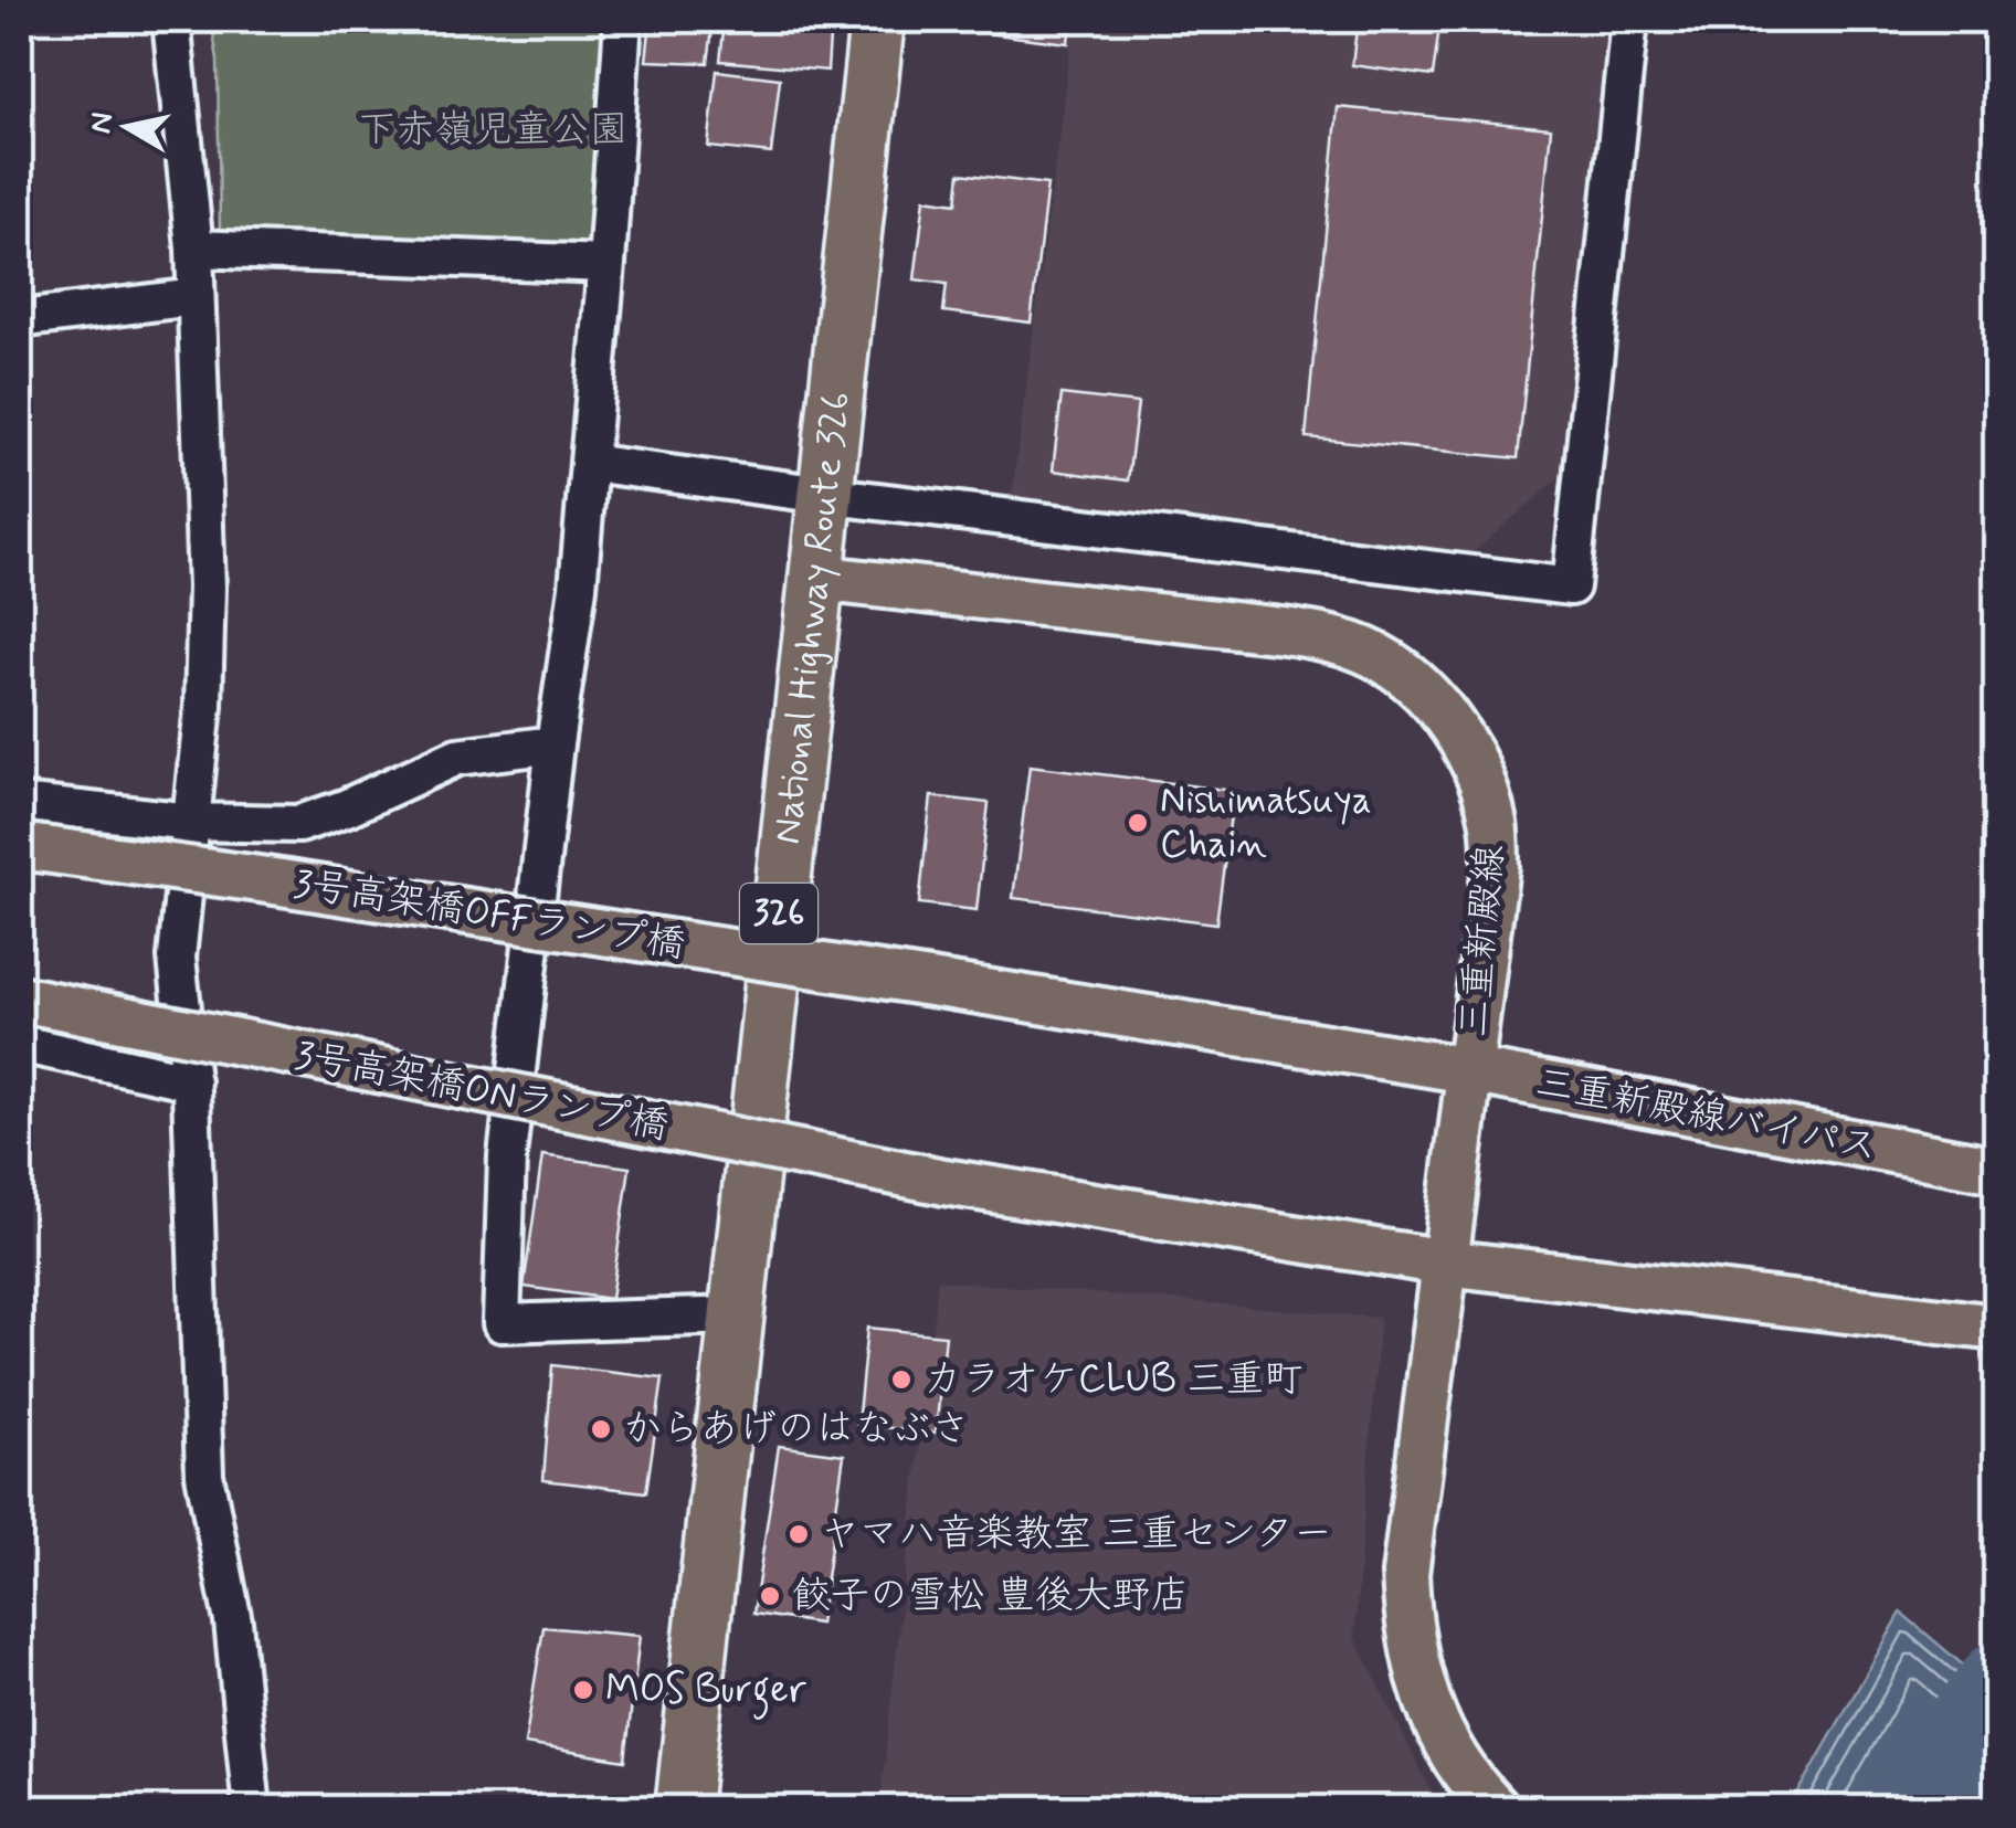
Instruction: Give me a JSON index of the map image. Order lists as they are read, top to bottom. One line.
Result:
{"streets":{"highway":["National Highway Route 326","326"],"main road":["3号高架橋OFFランプ橋","三重新殿線","3号高架橋ONランプ橋","三重新殿線バイパス"]},"crossings":[["National Highway Route 326","三重新殿線"],["3号高架橋OFFランプ橋","三重新殿線バイパス"],["三重新殿線","3号高架橋ONランプ橋"],["三重新殿線","三重新殿線バイパス"]],"parks":["下赤嶺児童公園"],"places":["Nishimatsuya Chain","カラオケCLUB 三重町","からあげのはなぶさ","ヤマハ音楽教室 三重センター","餃子の雪松 豊後大野店","MOS Burger"],"north":"left"}
